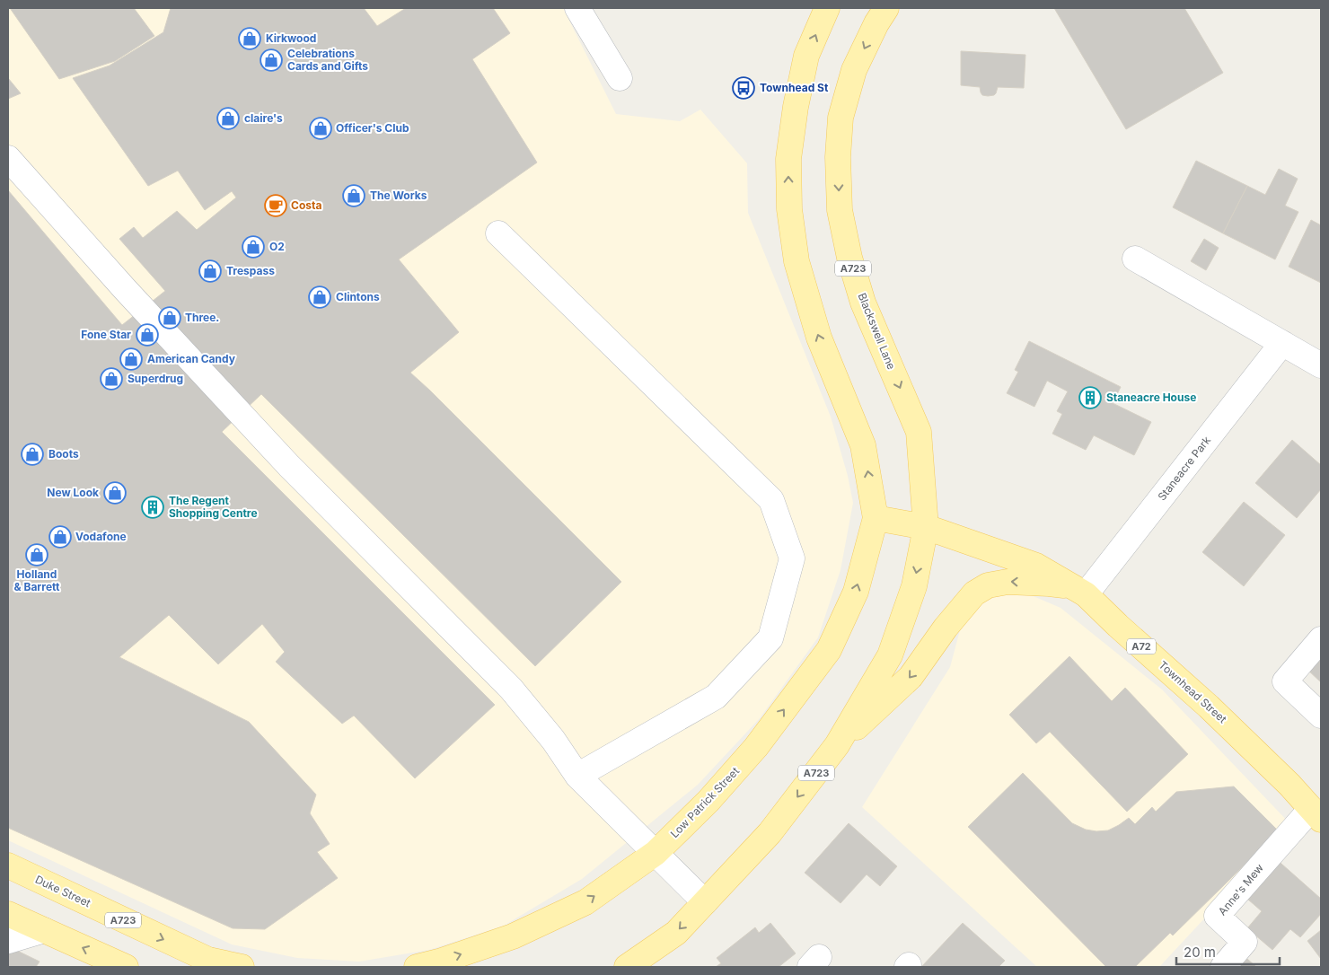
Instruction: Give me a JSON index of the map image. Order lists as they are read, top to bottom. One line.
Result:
{"streets":{"main road":["A723","Blackswell Lane","A72","Townhead Street","Low Patrick Street","Duke Street"],"street":["Staneacre Park","Anne's Mew"]},"crossings":[["A723","Blackswell Lane"],["A723","Townhead Street"],["Blackswell Lane","Townhead Street"],["Staneacre Park","Townhead Street"],["Townhead Street","Low Patrick Street"],["Townhead Street","Anne's Mew"]],"places":{"shop":["Kirkwood","Celebrations Cards and Gifts","claire's","Officer's Club","The Works","O2","Trespass","Clintons","Three.","Fone Star","American Candy","Superdrug","Boots","New Look","Vodafone","Holland & Barrett"],"bus stop":["Townhead St"],"cafe":["Costa"],"building":["Staneacre House","The Regent Shopping Centre"]},"scale_bar":"20 m"}
